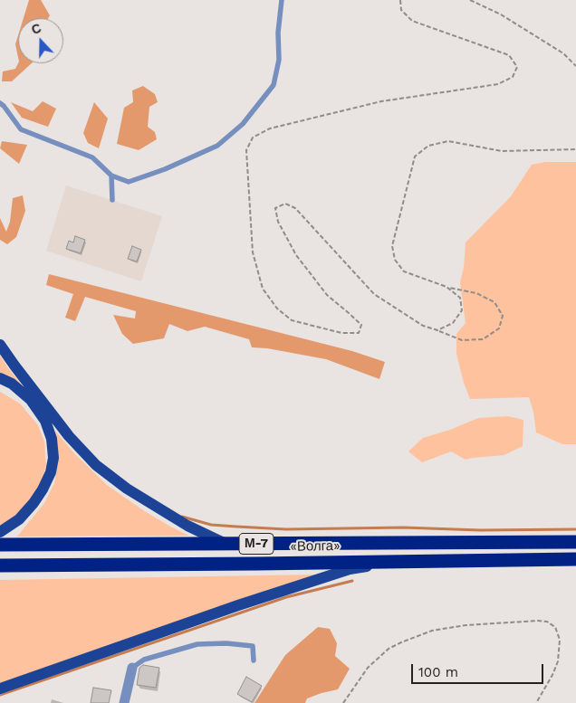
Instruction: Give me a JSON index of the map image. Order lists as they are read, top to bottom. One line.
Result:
{"streets":{"highway":["М-7","«Волга»"]},"scale_bar":"100 m","north":"top"}
